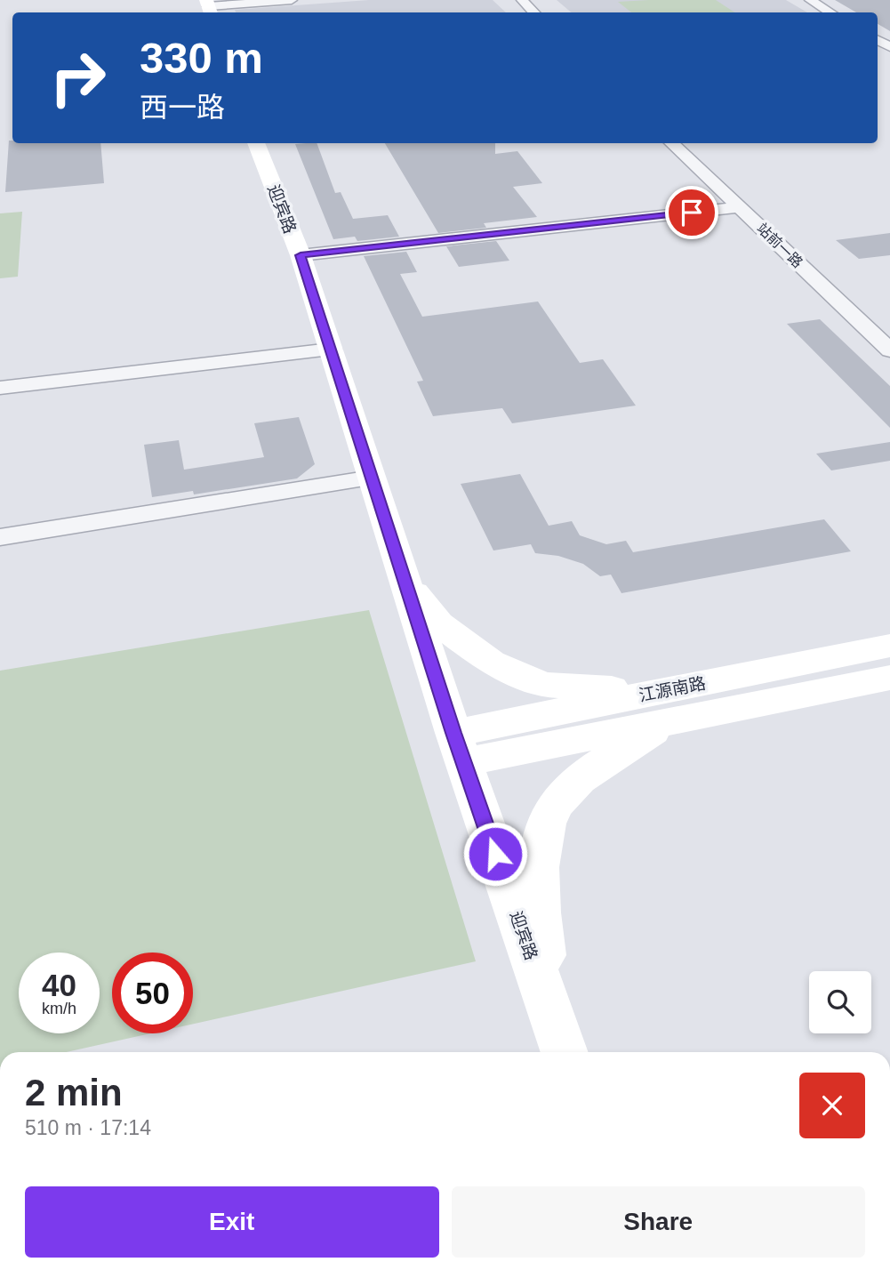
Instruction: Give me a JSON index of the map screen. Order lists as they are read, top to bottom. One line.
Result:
{"streets":{"main road":["迎宾路","江源南路"],"street":["站前一路"]},"crossings":[["迎宾路","江源南路"]],"page":{"turn":["330 m","西一路"],"speed":"40 km/h","limit":"50","heading":["2 min","510 m · 17:14"],"buttons":["Exit","Share"]}}
